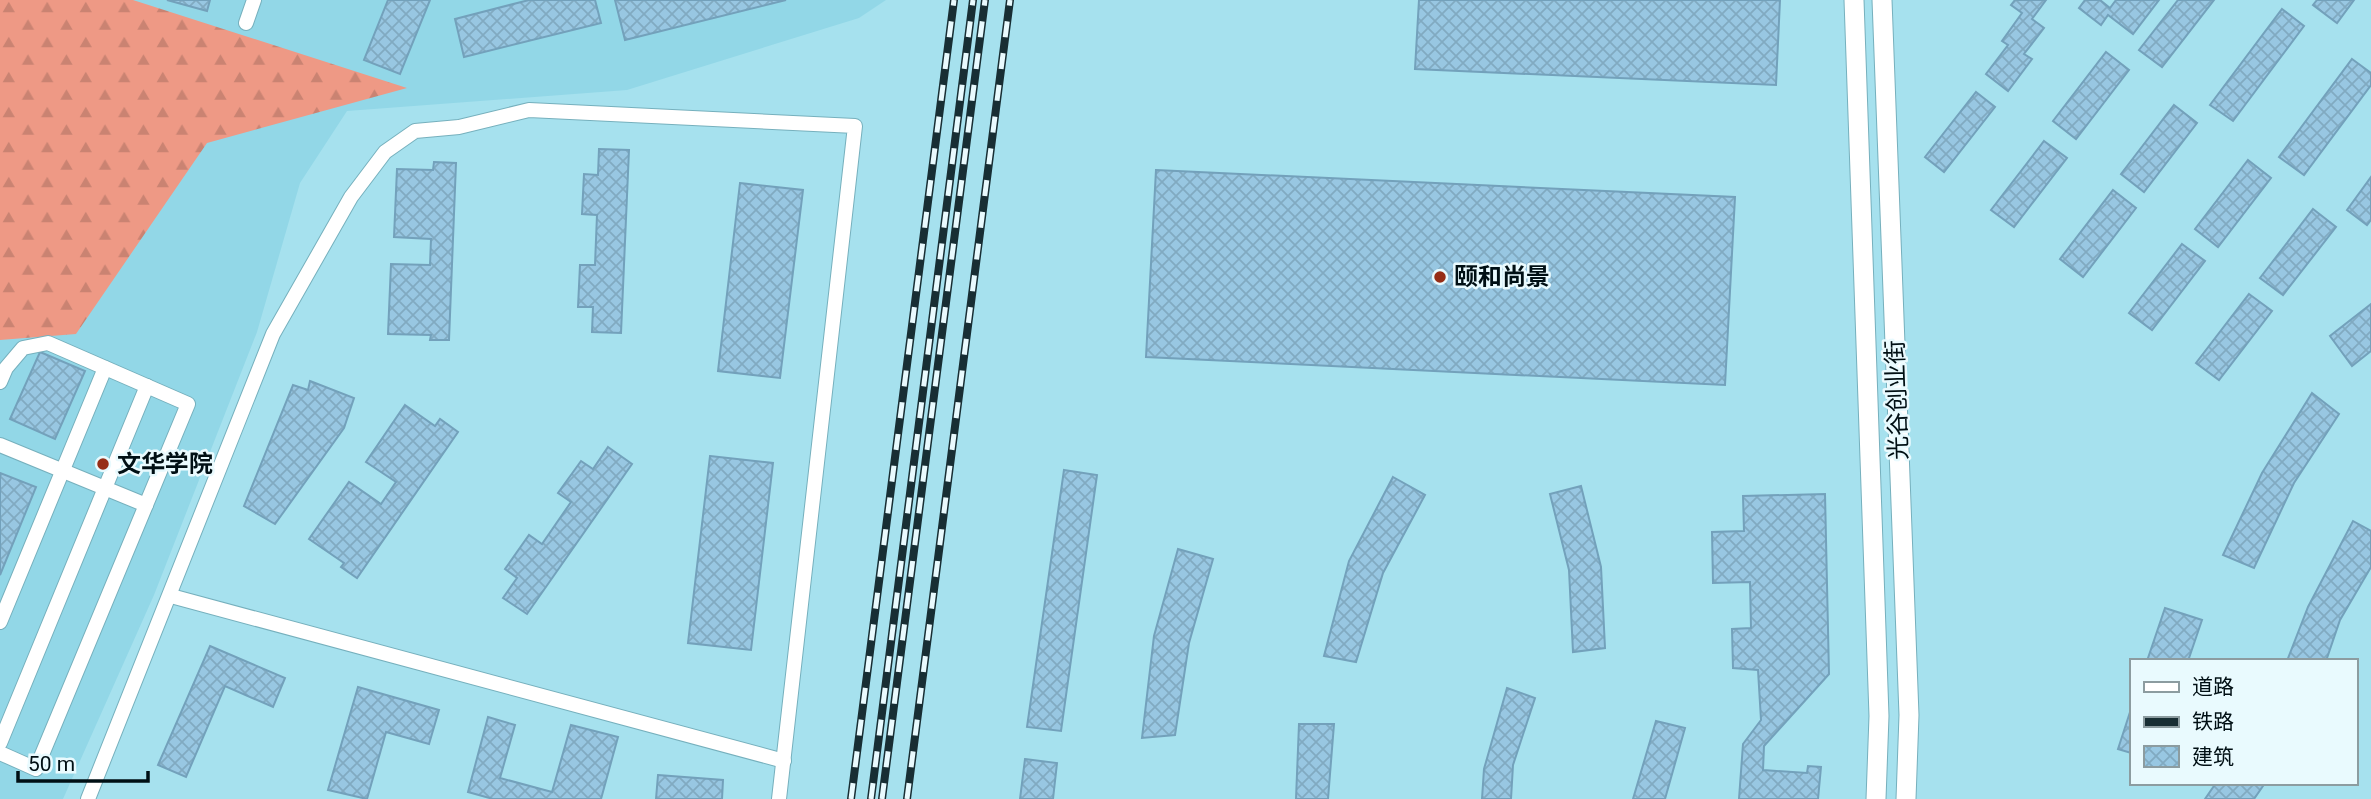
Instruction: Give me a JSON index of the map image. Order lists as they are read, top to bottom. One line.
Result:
{"streets":{"main road":["光谷创业街"]},"places":["颐和尚景","文华学院"],"legend":["道路","铁路","建筑"],"scale_bar":"50 m"}
